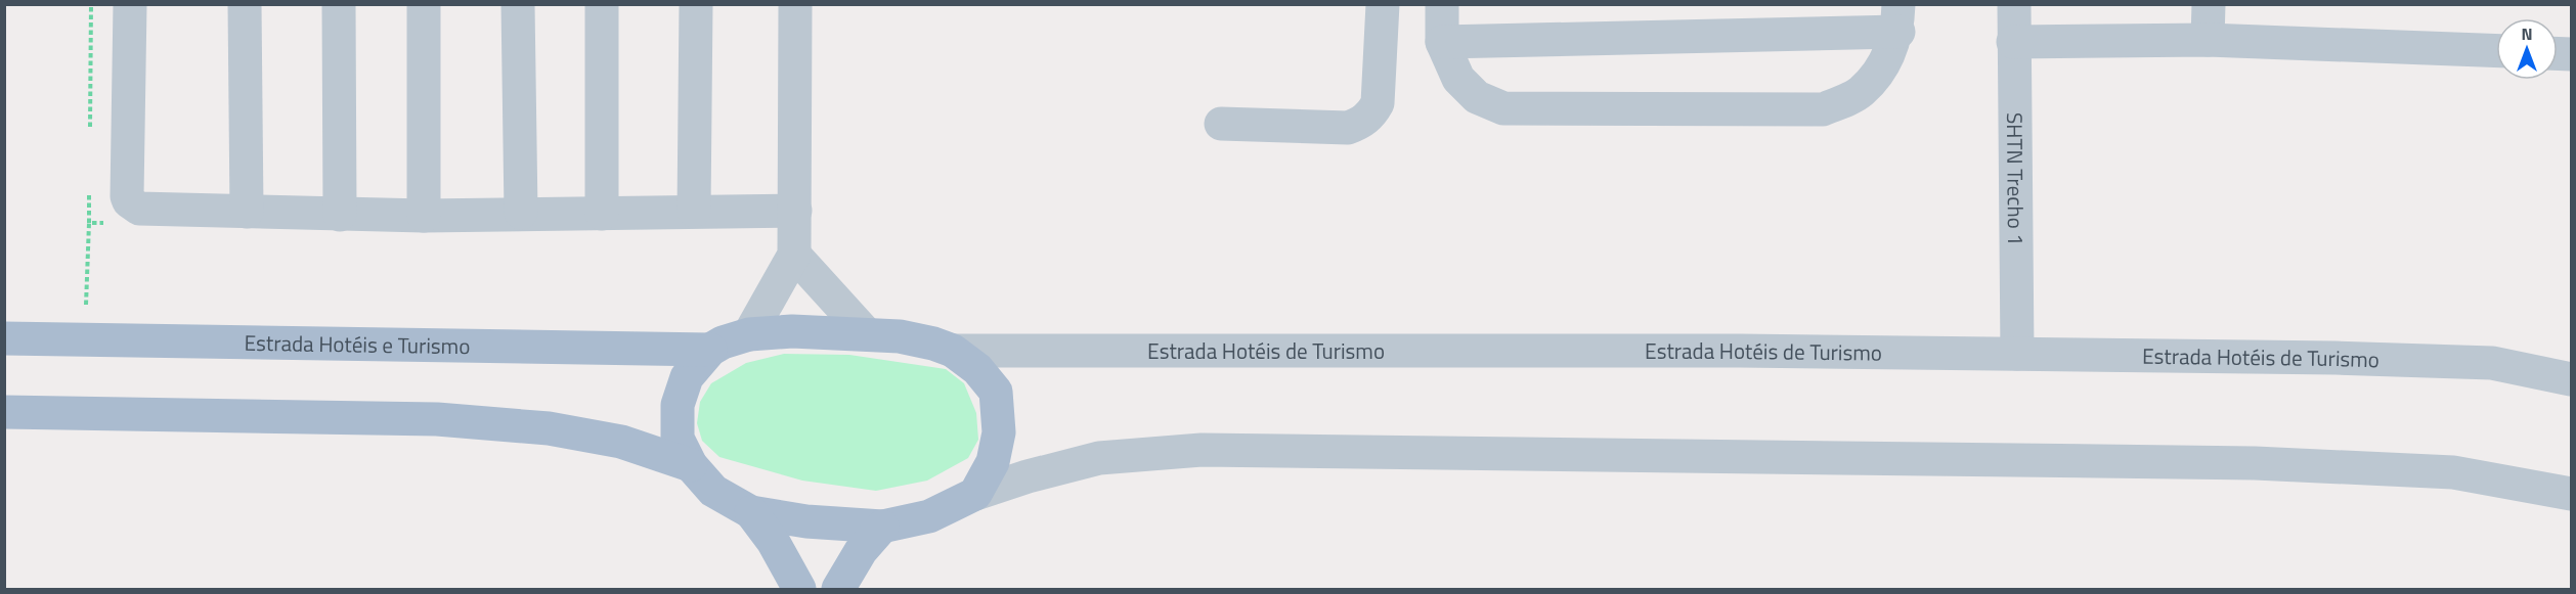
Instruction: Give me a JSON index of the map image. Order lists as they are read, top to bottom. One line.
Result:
{"streets":{"main road":["Estrada Hotéis e Turismo"],"street":["SHTN Trecho 1","Estrada Hotéis de Turismo"]},"crossings":[["SHTN Trecho 1","Estrada Hotéis de Turismo"]],"north":"top"}
